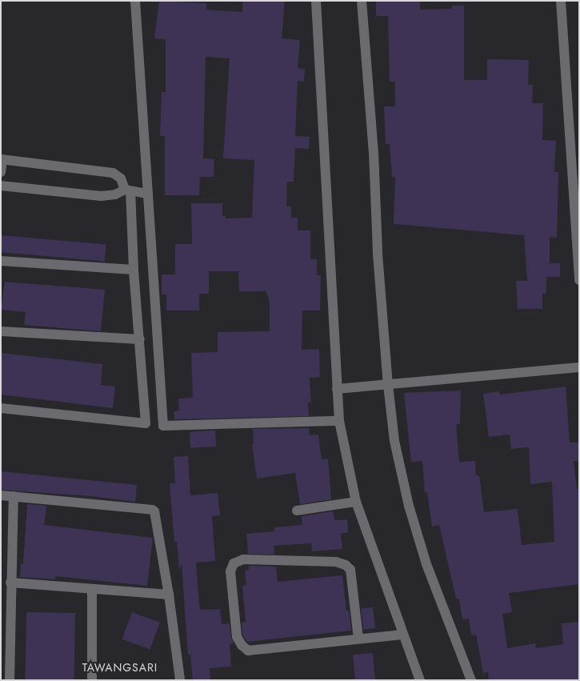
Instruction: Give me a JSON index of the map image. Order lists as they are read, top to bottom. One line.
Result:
{"districts":["TAWANGSARI"]}
